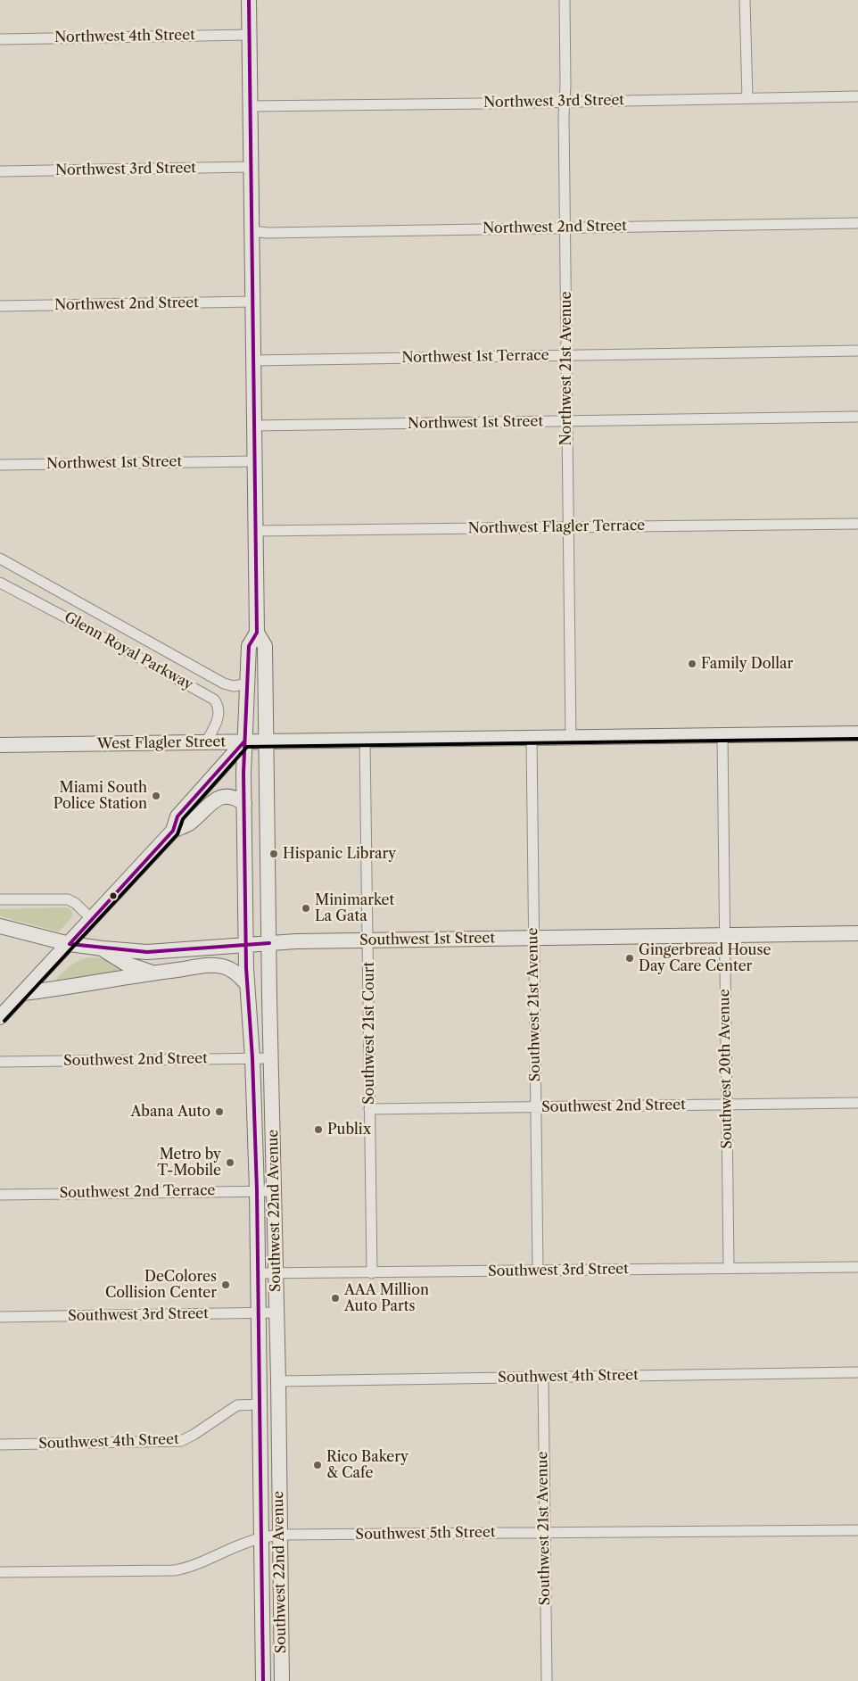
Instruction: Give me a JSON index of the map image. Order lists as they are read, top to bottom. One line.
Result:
{"streets":{"main road":["West Flagler Street","Southwest 1st Street","Southwest 22nd Avenue"],"street":["Northwest 4th Street","Northwest 3rd Street","Northwest 2nd Street","Northwest 1st Terrace","Northwest 21st Avenue","Northwest 1st Street","Northwest Flagler Terrace","Glenn Royal Parkway","Southwest 21st Avenue","Southwest 21st Court","Southwest 2nd Street","Southwest 20th Avenue","Southwest 2nd Terrace","Southwest 3rd Street","Southwest 4th Street","Southwest 5th Street"]},"crossings":[["Northwest 3rd Street","Northwest 21st Avenue"],["Northwest 2nd Street","Northwest 21st Avenue"],["Northwest 1st Terrace","Northwest 21st Avenue"],["Northwest 21st Avenue","Northwest 1st Street"],["Northwest 21st Avenue","Northwest Flagler Terrace"],["Northwest 21st Avenue","West Flagler Street"],["Glenn Royal Parkway","West Flagler Street"],["Glenn Royal Parkway","Southwest 22nd Avenue"],["West Flagler Street","Southwest 21st Avenue"],["West Flagler Street","Southwest 21st Court"],["West Flagler Street","Southwest 20th Avenue"],["West Flagler Street","Southwest 22nd Avenue"],["Southwest 1st Street","Southwest 21st Avenue"],["Southwest 1st Street","Southwest 21st Court"],["Southwest 1st Street","Southwest 20th Avenue"],["Southwest 1st Street","Southwest 22nd Avenue"],["Southwest 21st Avenue","Southwest 2nd Street"],["Southwest 21st Avenue","Southwest 3rd Street"],["Southwest 21st Avenue","Southwest 4th Street"],["Southwest 21st Avenue","Southwest 5th Street"],["Southwest 21st Court","Southwest 2nd Street"],["Southwest 21st Court","Southwest 3rd Street"],["Southwest 2nd Street","Southwest 20th Avenue"],["Southwest 2nd Street","Southwest 22nd Avenue"],["Southwest 20th Avenue","Southwest 3rd Street"],["Southwest 2nd Terrace","Southwest 22nd Avenue"],["Southwest 22nd Avenue","Southwest 3rd Street"],["Southwest 22nd Avenue","Southwest 4th Street"],["Southwest 22nd Avenue","Southwest 5th Street"]],"places":["Family Dollar","Miami South Police Station","Hispanic Library","Minimarket La Gata","Gingerbread House Day Care Center","Abana Auto","Publix","Metro by T-Mobile","DeColores Collision Center","AAA Million Auto Parts","Rico Bakery & Cafe"]}
